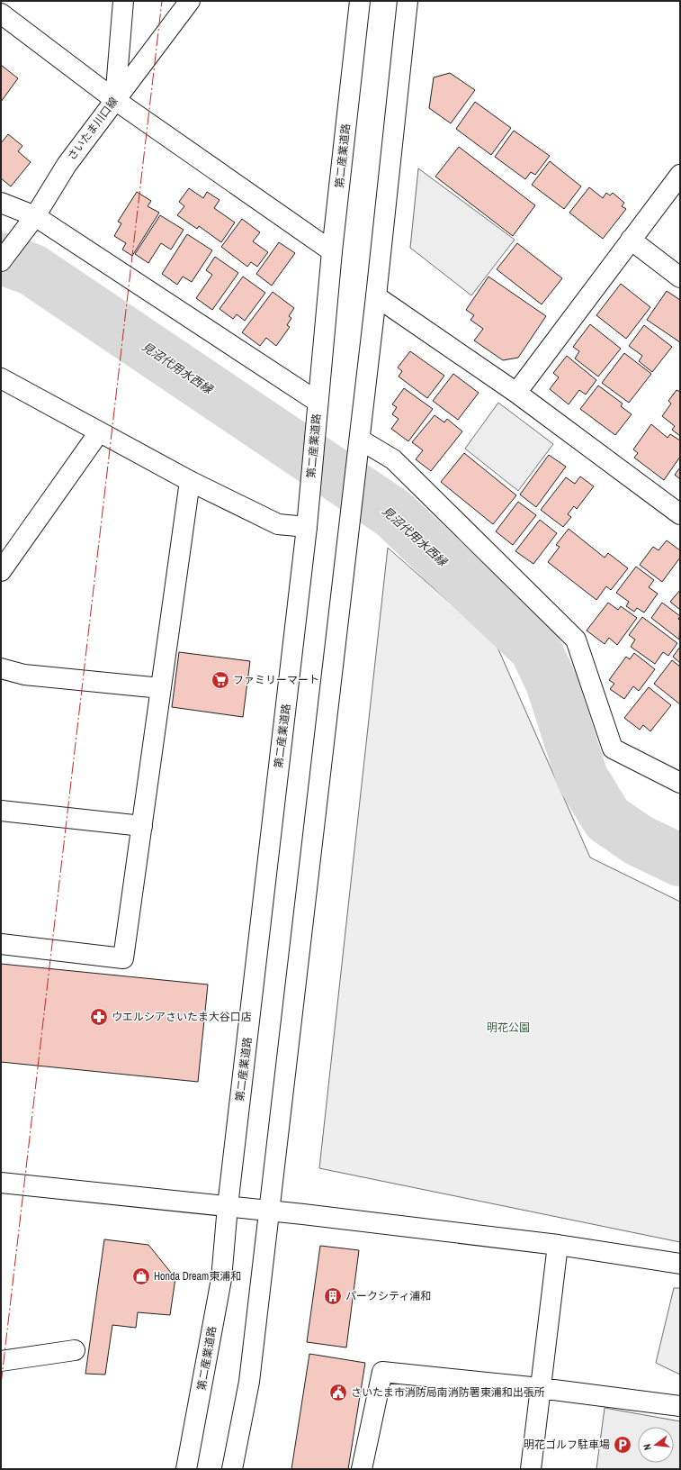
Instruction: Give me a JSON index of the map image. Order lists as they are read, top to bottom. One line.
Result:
{"streets":{"street":["さいたま川口線","第二産業道路"]},"water":["見沼代用水西縁"],"parks":["明花公園"],"places":{"supermarket":["ファミリーマート"],"pharmacy":["ウエルシアさいたま大谷口店"],"shop":["Honda Dream東浦和"],"building":["パークシティ浦和"],"public building":["さいたま市消防局南消防署東浦和出張所"],"parking":["明花ゴルフ駐車場"]},"north":"left"}
